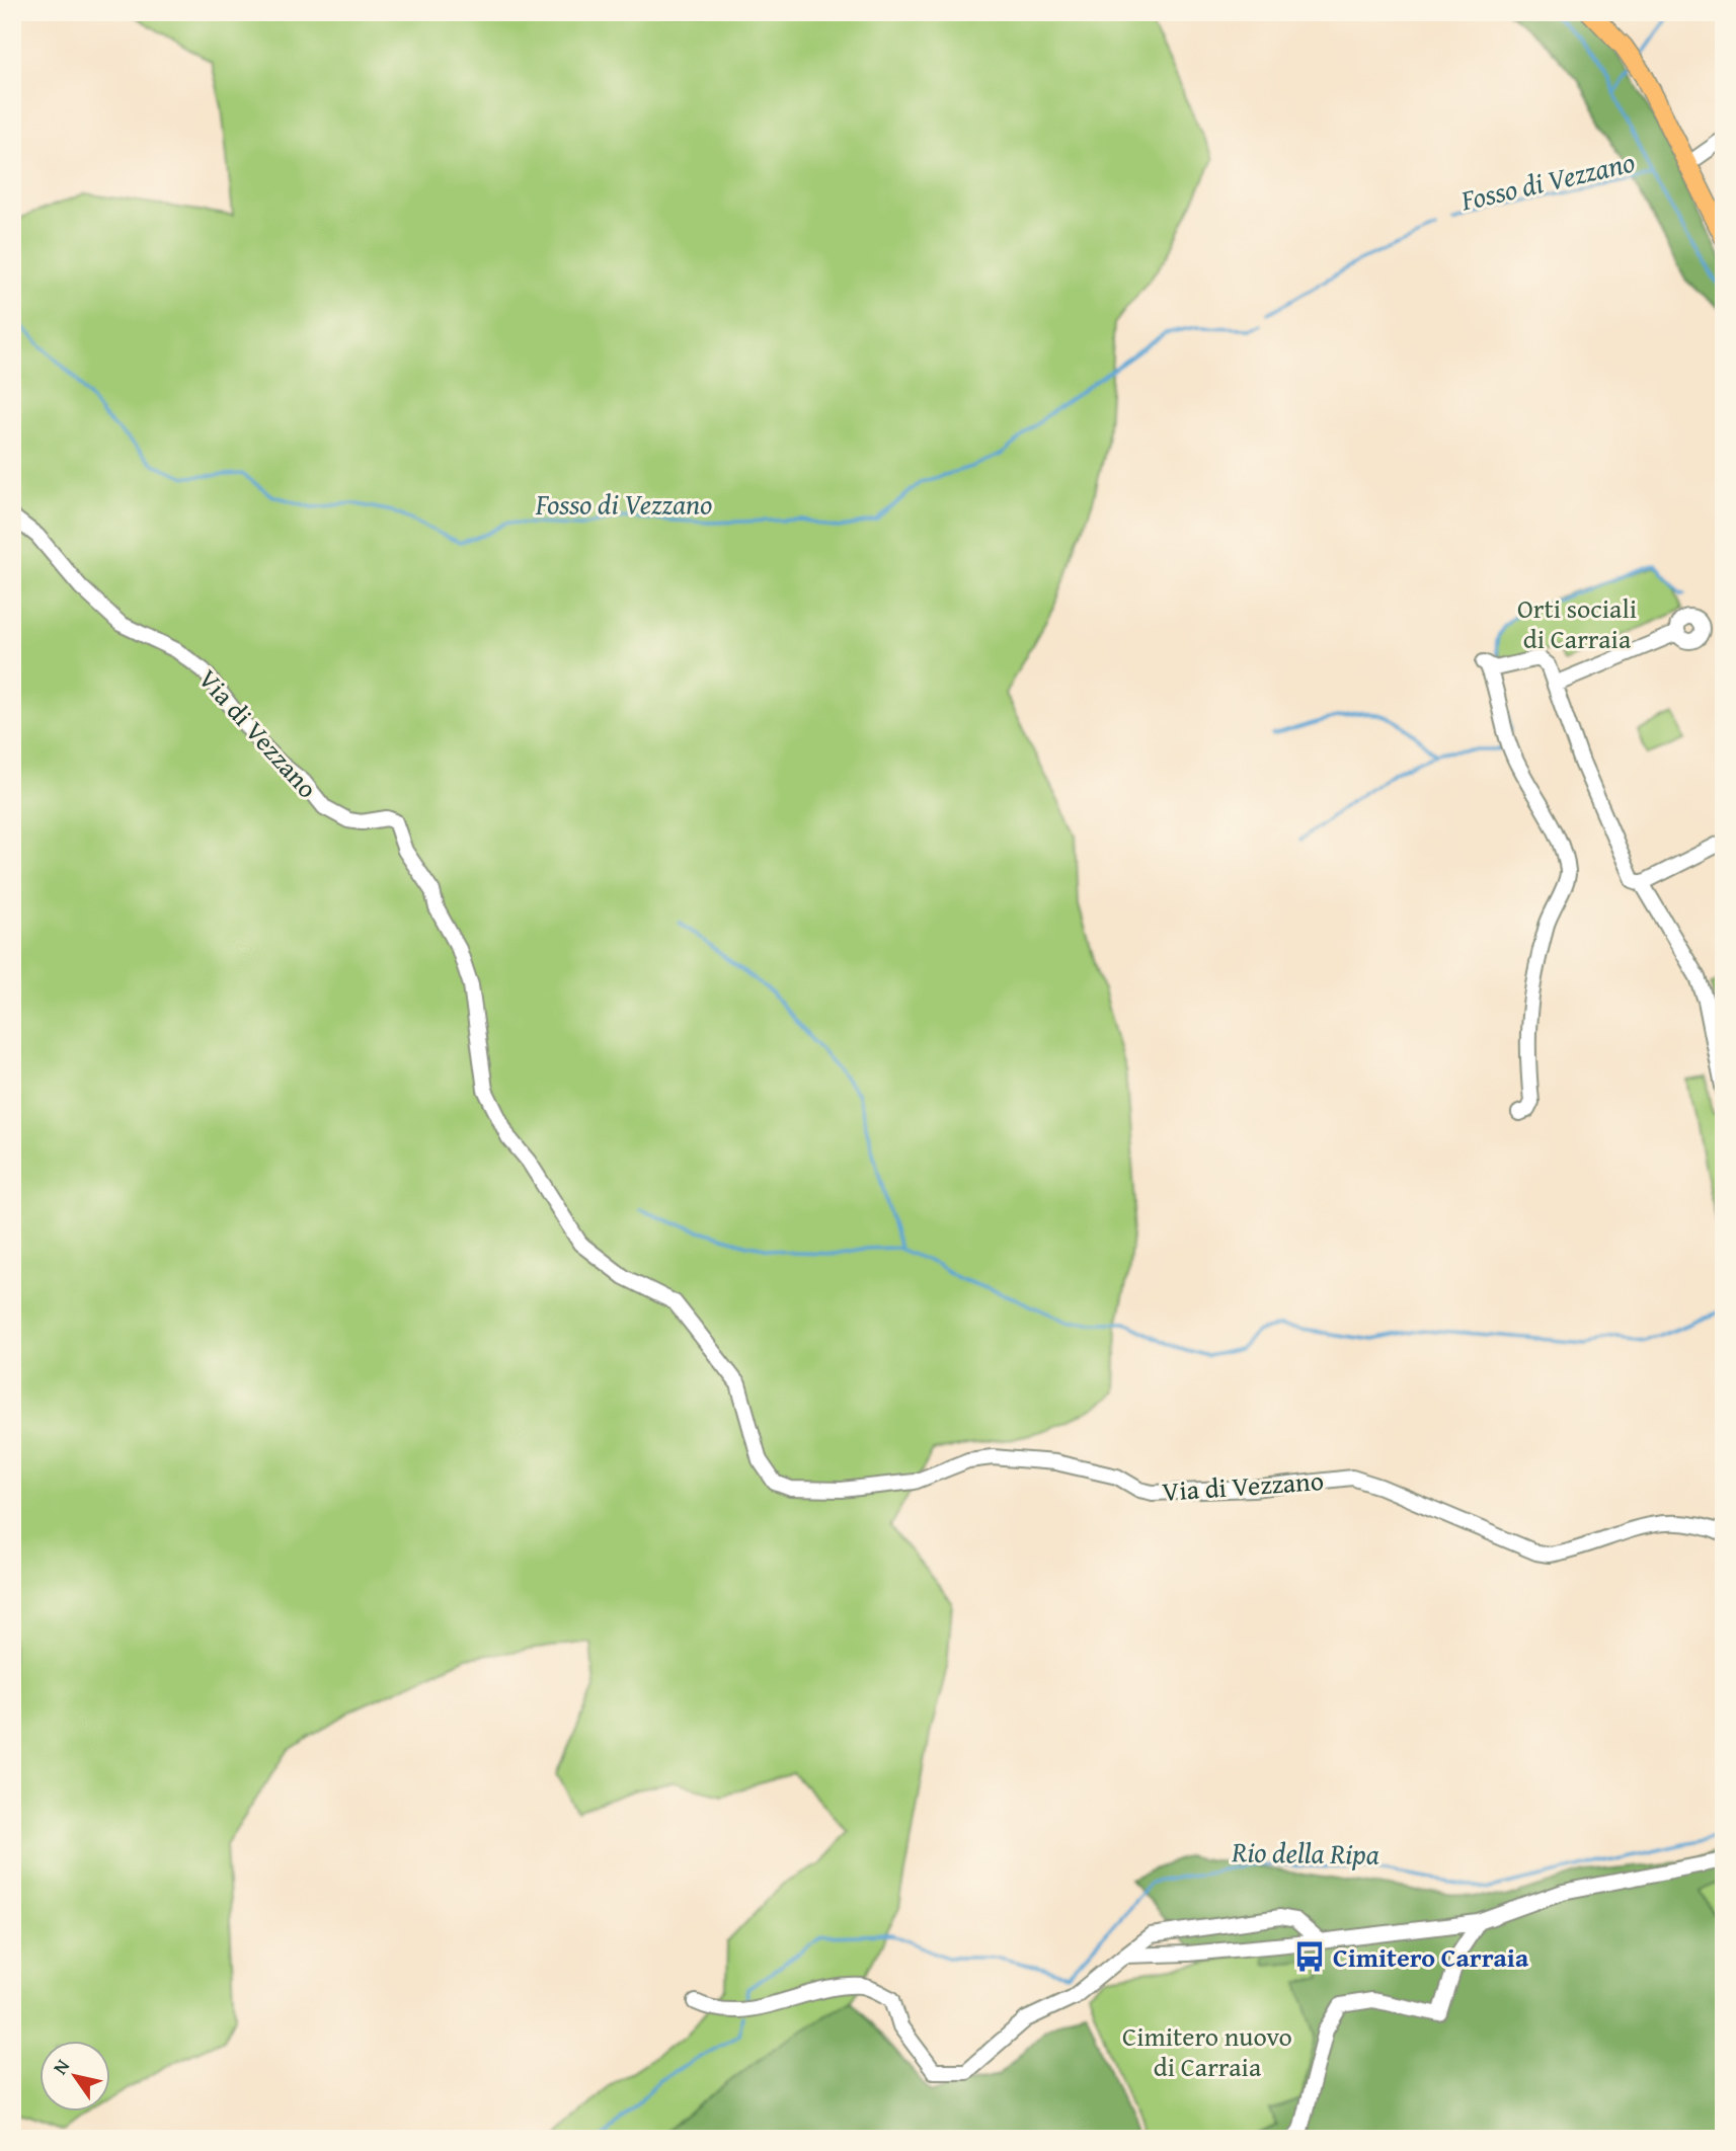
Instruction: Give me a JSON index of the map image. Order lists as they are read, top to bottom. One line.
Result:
{"streets":{"street":["Via di Vezzano"]},"water":["Fosso di Vezzano","Rio della Ripa"],"parks":["Orti sociali di Carraia","Cimitero nuovo di Carraia"],"places":{"bus stop":["Cimitero Carraia"]},"north":"top left"}
